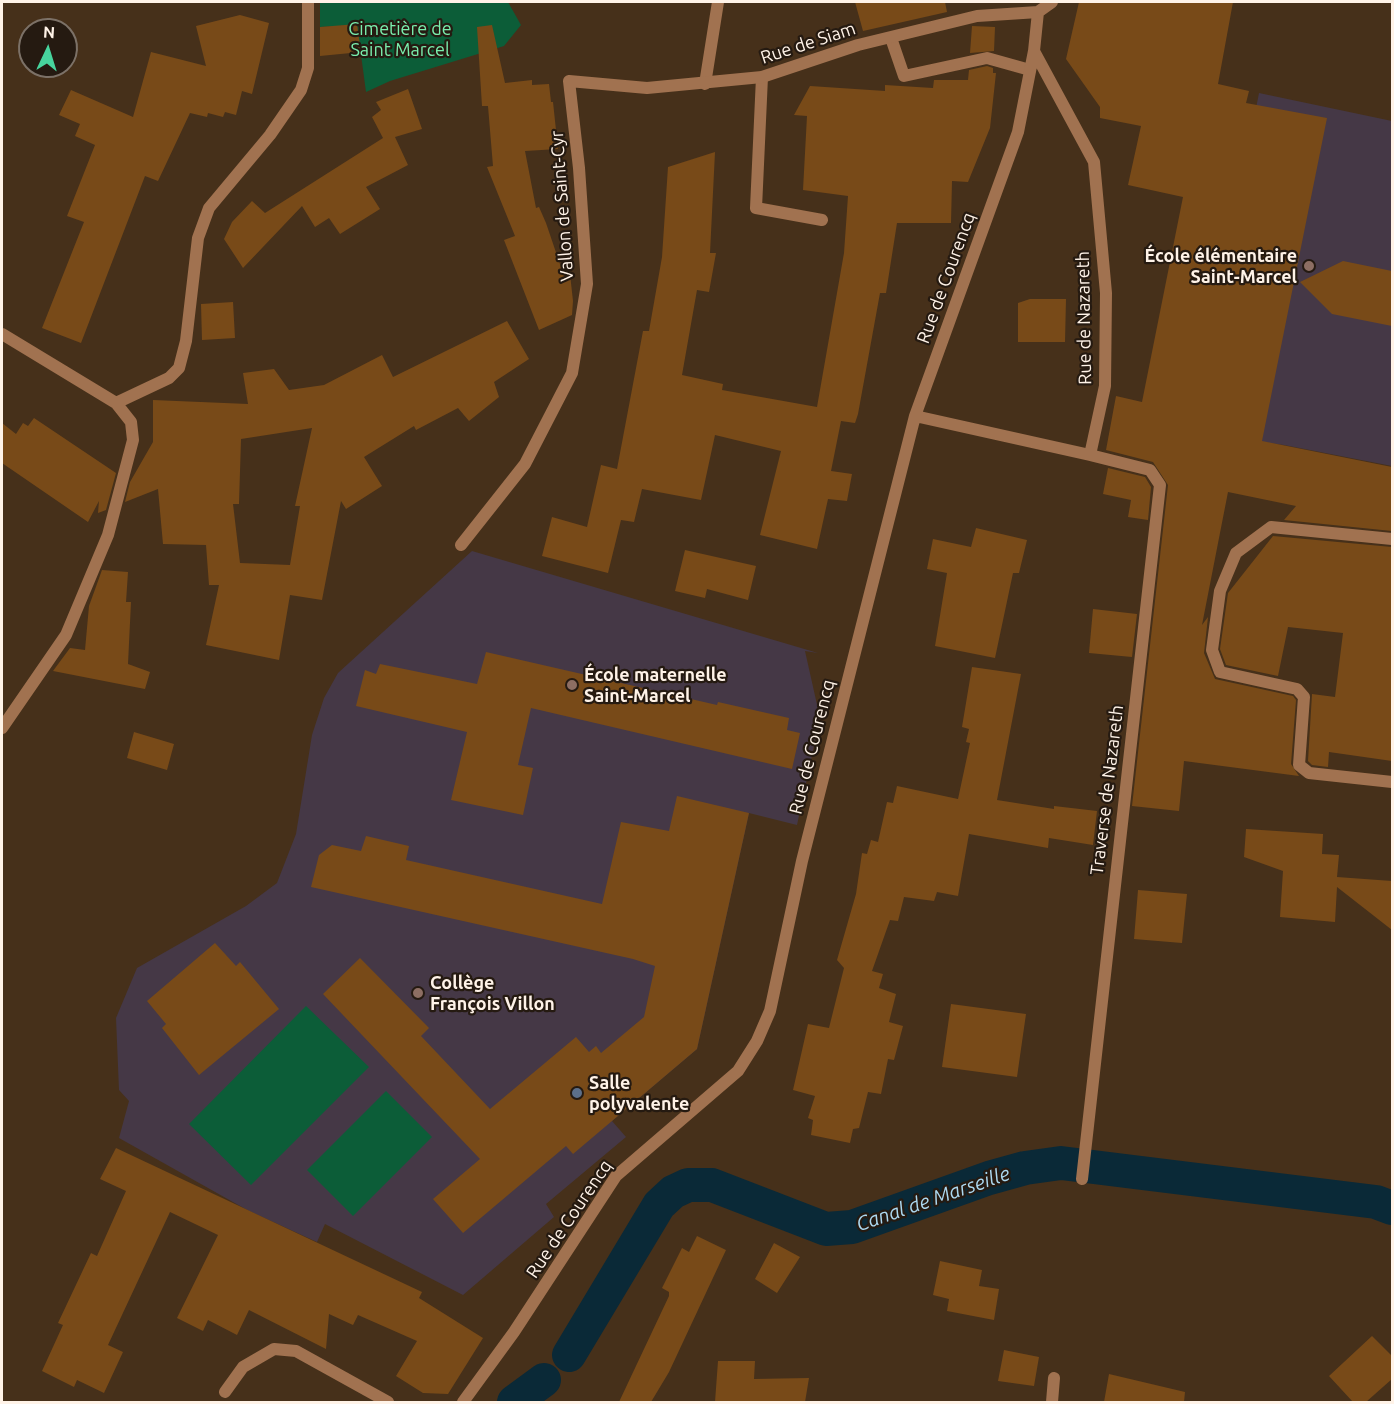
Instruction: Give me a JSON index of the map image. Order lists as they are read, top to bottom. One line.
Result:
{"streets":{"street":["Rue de Siam","Vallon de Saint-Cyr","Rue de Courencq","Rue de Nazareth","Traverse de Nazareth"]},"crossings":[["Rue de Siam","Vallon de Saint-Cyr"],["Rue de Siam","Rue de Courencq"],["Rue de Courencq","Rue de Nazareth"],["Rue de Nazareth","Traverse de Nazareth"]],"water":["Canal de Marseille"],"parks":["Cimetière de Saint Marcel"],"places":["École élémentaire Saint-Marcel","École maternelle Saint-Marcel","Collège François Villon","Salle polyvalente"],"north":"top"}
